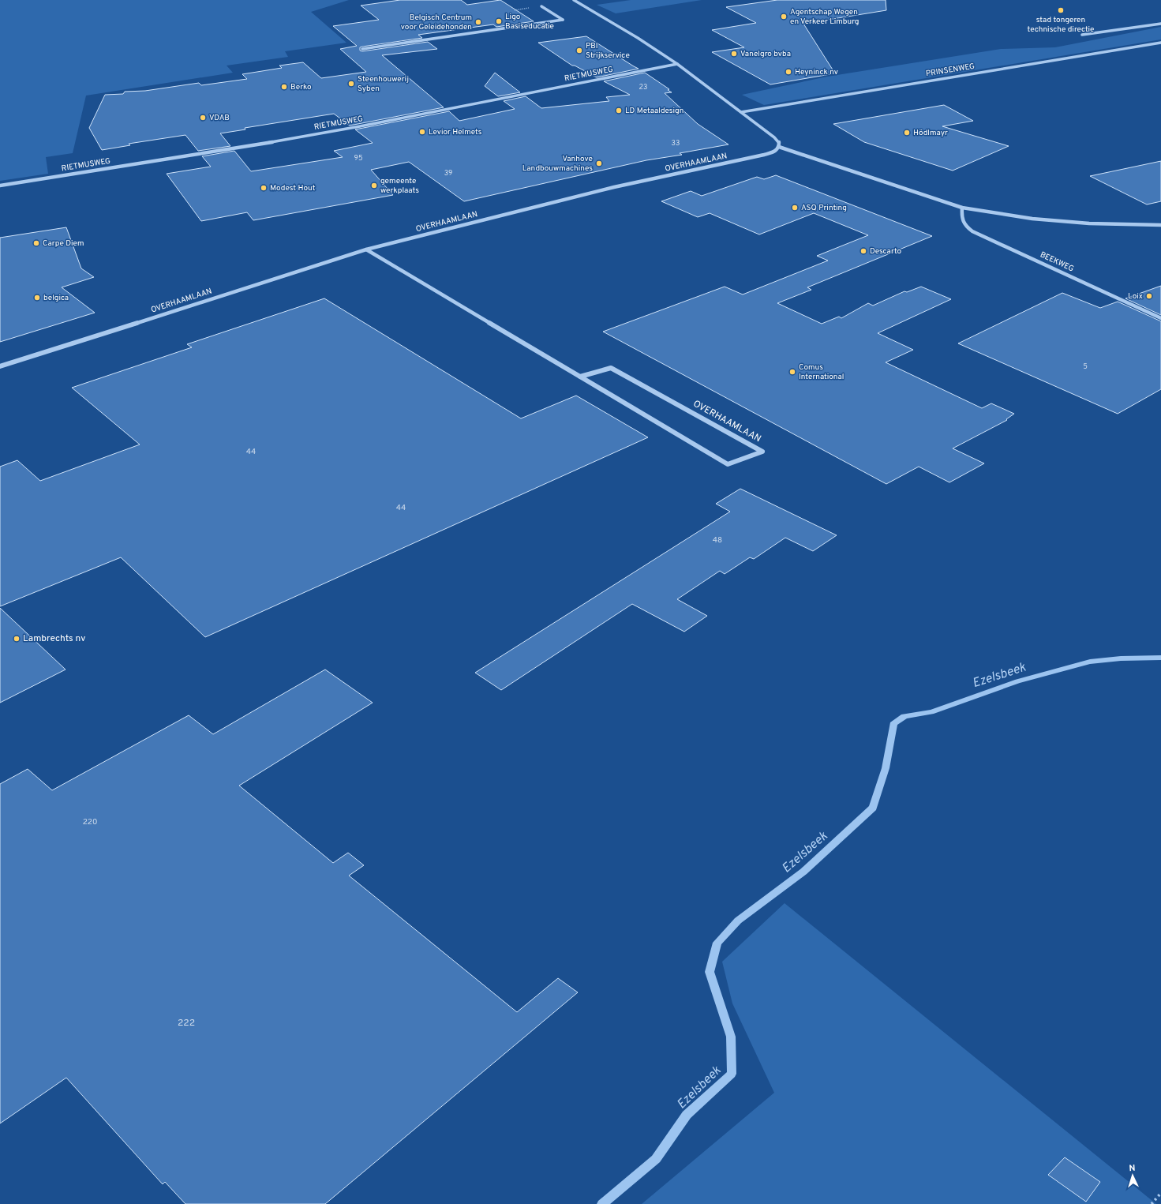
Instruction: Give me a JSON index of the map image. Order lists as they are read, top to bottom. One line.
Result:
{"streets":{"street":["PRINSENWEG","RIETMUSWEG","OVERHAAMLAAN","BEEKWEG"]},"water":["Ezelsbeek"],"places":["stad tongeren technische directie","Agentschap Wegen en Verkeer Limburg","Ligo Basiseducatie","Belgisch Centrum voor Geleidehonden","PBI Strijkservice","Vanelgro bvba","Heyninck nv","Steenhouwerij Syben","Berko","LD Metaaldesign","VDAB","Levior Helmets","Hödlmayr","Vanhove Landbouwmachines","gemeente werkplaats","Modest Hout","ASQ Printing","Carpe Diem","Descarto","Loix","belgica","Comus International","Lambrechts nv"],"house_numbers":["23","33","95","39","5","44","44","48","220","222"],"north":"top"}
